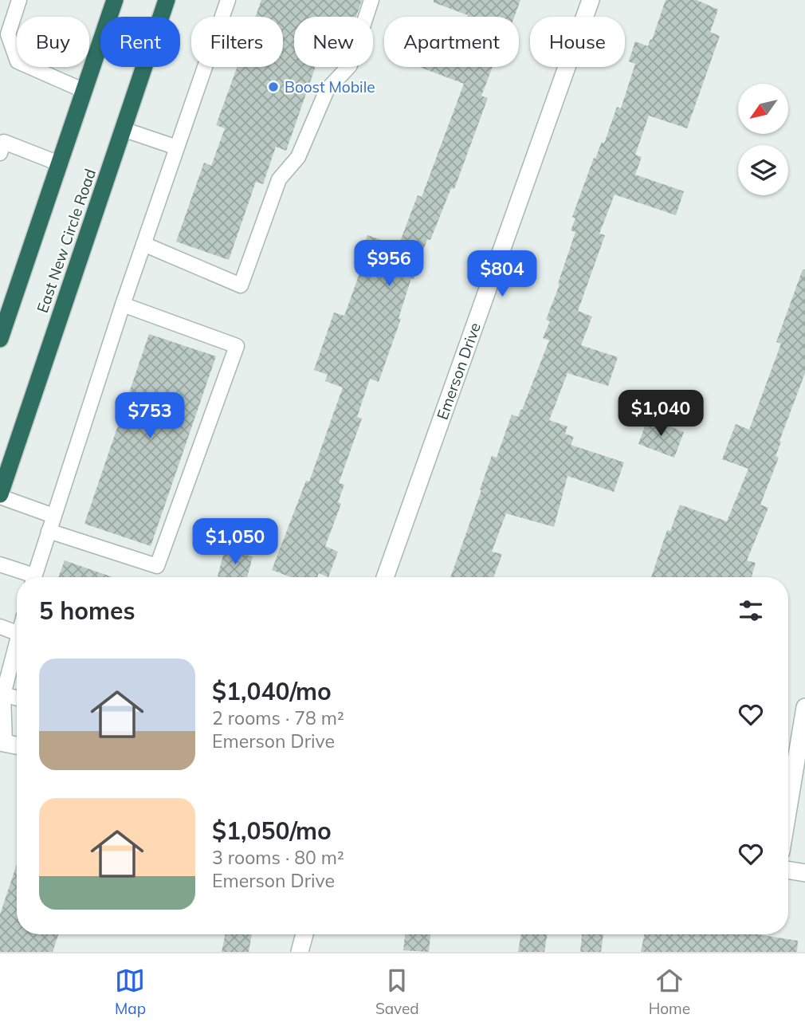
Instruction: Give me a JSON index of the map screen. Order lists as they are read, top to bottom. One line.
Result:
{"streets":{"highway":["East New Circle Road"],"street":["Emerson Drive"]},"places":["Boost Mobile"],"north":"bottom left","page":{"chip":["Buy","Rent","Filters","New","Apartment","House"],"price":["$956","$804","$1,040","$753","$1,050"],"heading":"5 homes","list":[{"name":"$1,040/mo","note":"2 rooms · 78 m² · Emerson Drive"},{"name":"$1,050/mo","note":"3 rooms · 80 m² · Emerson Drive"}],"tabs":["Map","Saved","Home"]}}
